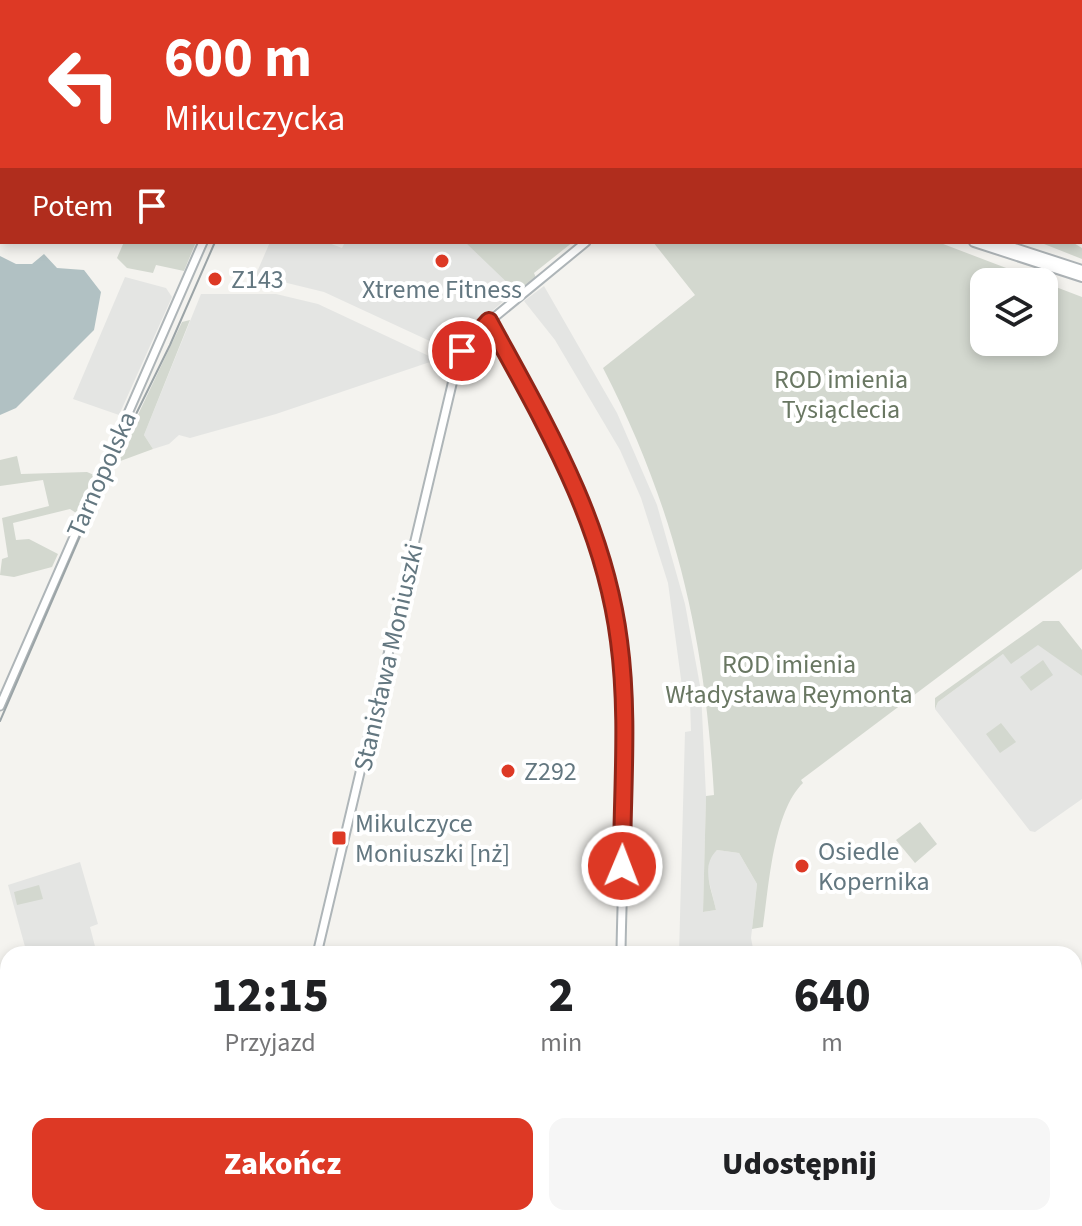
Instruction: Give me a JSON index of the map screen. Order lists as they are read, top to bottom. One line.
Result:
{"streets":{"street":["Tarnopolska","Stanisława Moniuszki"]},"parks":["ROD imienia Tysiąclecia","ROD imienia Władysława Reymonta"],"places":{"other":["Xtreme Fitness","Z143","Z292","Osiedle Kopernika"],"transit":["Mikulczyce Moniuszki [nż]"]},"page":{"turn":["600 m","Mikulczycka"],"then":"Potem","eta":["12:15","Przyjazd","2","min","640","m"],"buttons":["Zakończ","Udostępnij"]}}
